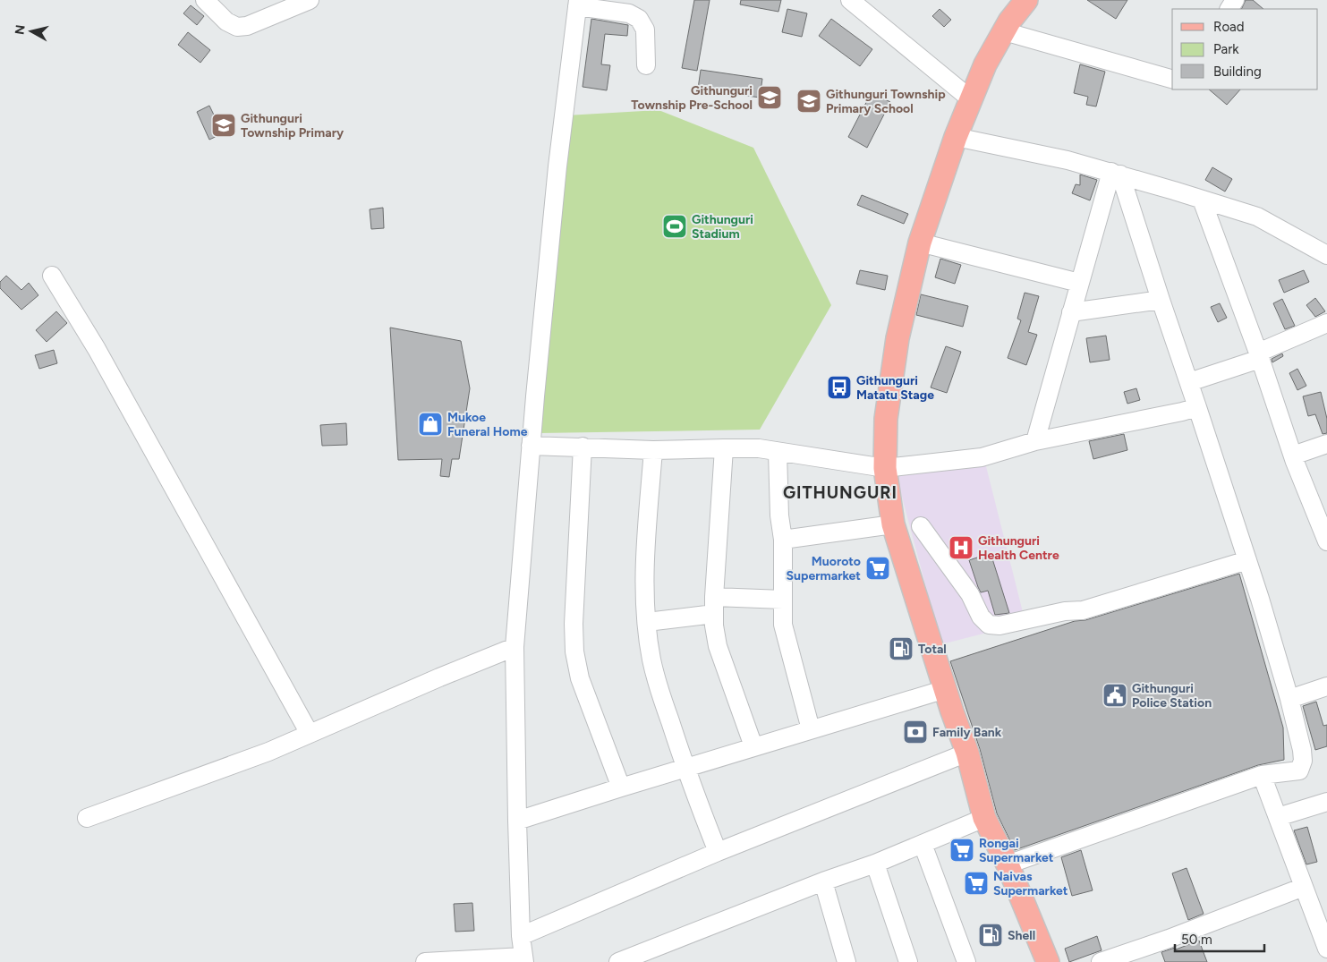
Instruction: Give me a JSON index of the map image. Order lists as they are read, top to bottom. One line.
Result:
{"districts":["GITHUNGURI"],"places":{"school or university":["Githunguri Township Pre-School","Githunguri Township Primary School","Githunguri Township Primary"],"sports":["Githunguri Stadium"],"bus stop":["Githunguri Matatu Stage"],"shop":["Mukoe Funeral Home"],"hospital":["Githunguri Health Centre"],"supermarket":["Muoroto Supermarket","Rongai Supermarket","Naivas Supermarket"],"fuel station":["Total","Shell"],"public building":["Githunguri Police Station"],"bank":["Family Bank"]},"legend":["Road","Park","Building"],"scale_bar":"50 m","north":"left"}
